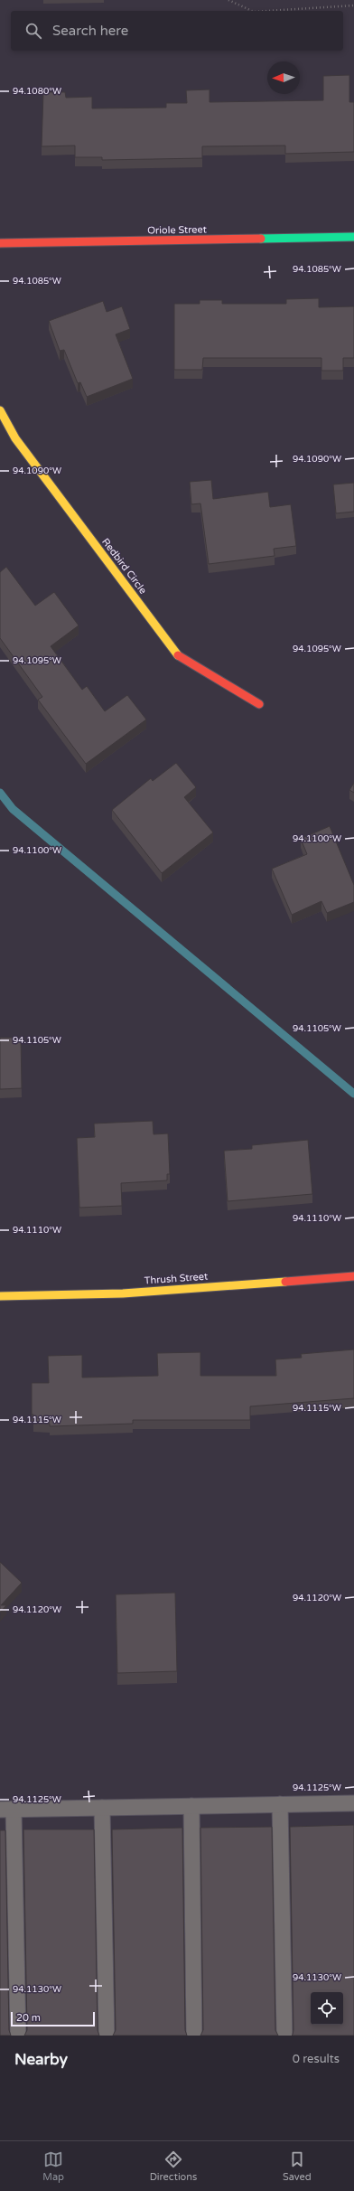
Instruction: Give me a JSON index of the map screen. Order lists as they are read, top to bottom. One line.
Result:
{"streets":{"street":["Oriole Street","Redbird Circle","Thrush Street"]},"scale_bar":"20 m","north":"left","page":{"search":"Search here","scale":"20 m","heading":["Nearby","0 results"],"nav":["Map","Directions","Saved"]},"coordinates":["94.1080°W","94.1085°W","94.1090°W","94.1095°W","94.1100°W","94.1105°W","94.1110°W","94.1115°W","94.1120°W","94.1125°W","94.1130°W"]}
